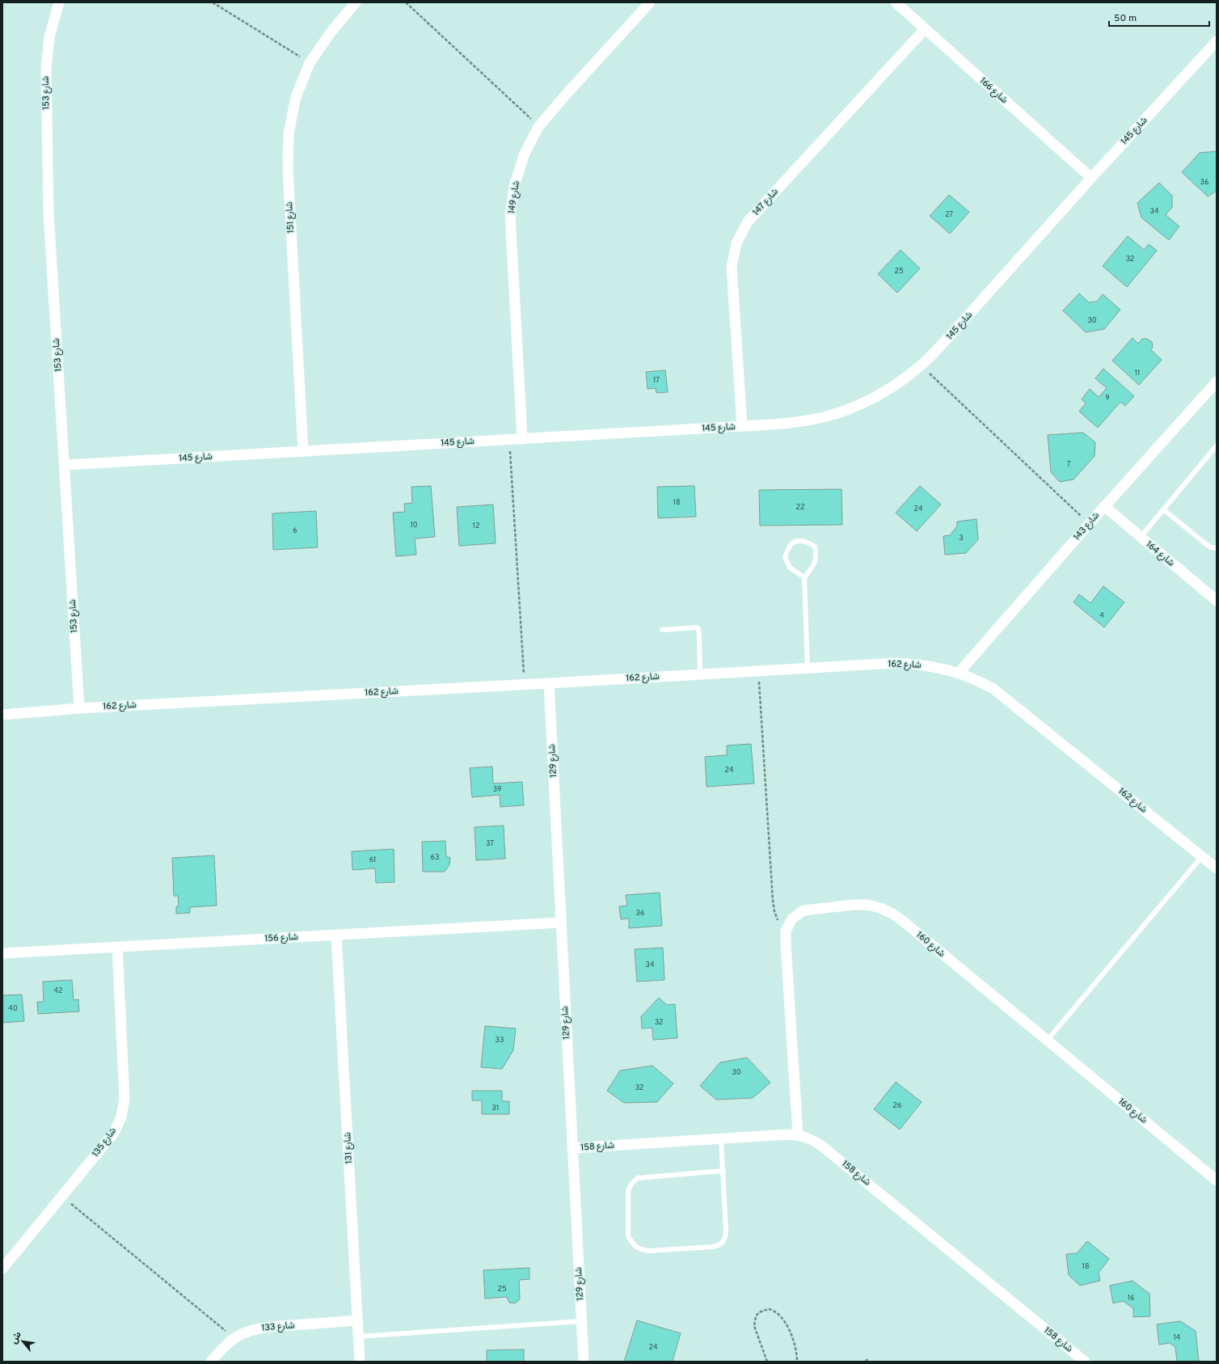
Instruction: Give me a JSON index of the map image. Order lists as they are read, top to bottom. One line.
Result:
{"streets":{"street":["شارع 166","شارع 153","شارع 145","شارع 149","شارع 147","شارع 151","شارع 143","شارع 164","شارع 162","شارع 129","شارع 156","شارع 160","شارع 135","شارع 158","شارع 131","شارع 133"]},"crossings":[["شارع 166","شارع 145"],["شارع 166","شارع 147"],["شارع 153","شارع 145"],["شارع 153","شارع 162"],["شارع 145","شارع 149"],["شارع 145","شارع 147"],["شارع 145","شارع 151"],["شارع 143","شارع 164"],["شارع 143","شارع 162"],["شارع 162","شارع 129"],["شارع 129","شارع 156"],["شارع 129","شارع 158"],["شارع 156","شارع 135"],["شارع 156","شارع 131"],["شارع 131","شارع 133"]],"house_numbers":["36","34","27","32","25","30","11","17","9","7","18","22","24","10","12","6","3","4","24","39","37","63","61","36","34","42","40","32","33","30","32","26","31","18","25","16","14","24"],"scale_bar":"50 m","north":"top left"}
